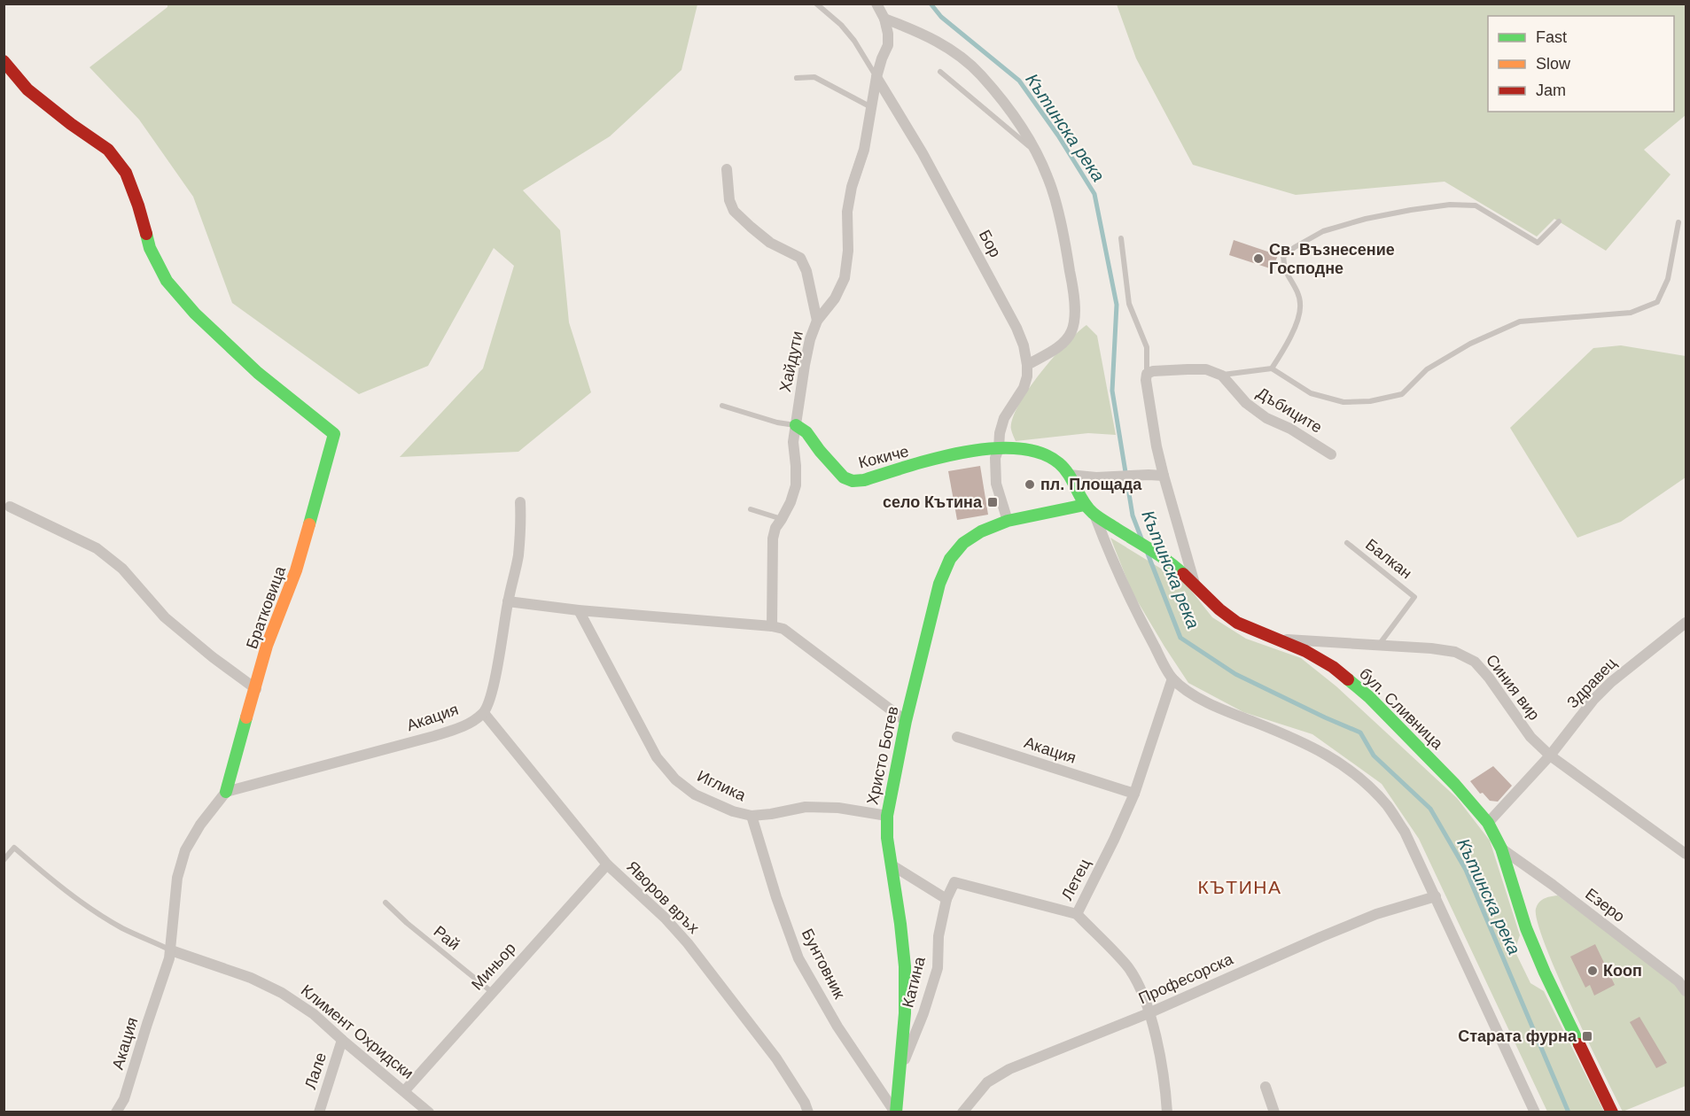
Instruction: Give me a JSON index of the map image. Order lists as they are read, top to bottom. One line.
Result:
{"streets":{"street":["Бор","Хайдути","Дъбиците","Кокиче","Братковица","Здравец","Синия вир","бул. Сливница","Акация","Христо Ботев","Иглика","Летец","Яворов връх","Езеро","Бунтовник","Миньор","Професорска","Катина","Климент Охридски","Лале"],"lane":["Балкан","Рай"]},"crossings":[["Бор","Хайдути"],["Бор","Кокиче"],["Хайдути","Кокиче"],["Балкан","Синия вир"],["Братковица","Акация"],["Здравец","Синия вир"],["Здравец","бул. Сливница"],["Синия вир","бул. Сливница"],["бул. Сливница","Езеро"],["Акация","Летец"],["Акация","Яворов връх"],["Акация","Климент Охридски"],["Христо Ботев","Иглика"],["Христо Ботев","Бунтовник"],["Христо Ботев","Катина"],["Иглика","Бунтовник"],["Летец","Професорска"],["Яворов връх","Миньор"],["Рай","Миньор"],["Миньор","Климент Охридски"],["Климент Охридски","Лале"]],"districts":["КЪТИНА"],"water":["Кътинска река"],"places":{"other":["Св. Възнесение Господне","пл. Площада","Кооп"],"transit":["село Кътина","Старата фурна"]},"legend":["Fast","Slow","Jam"]}
